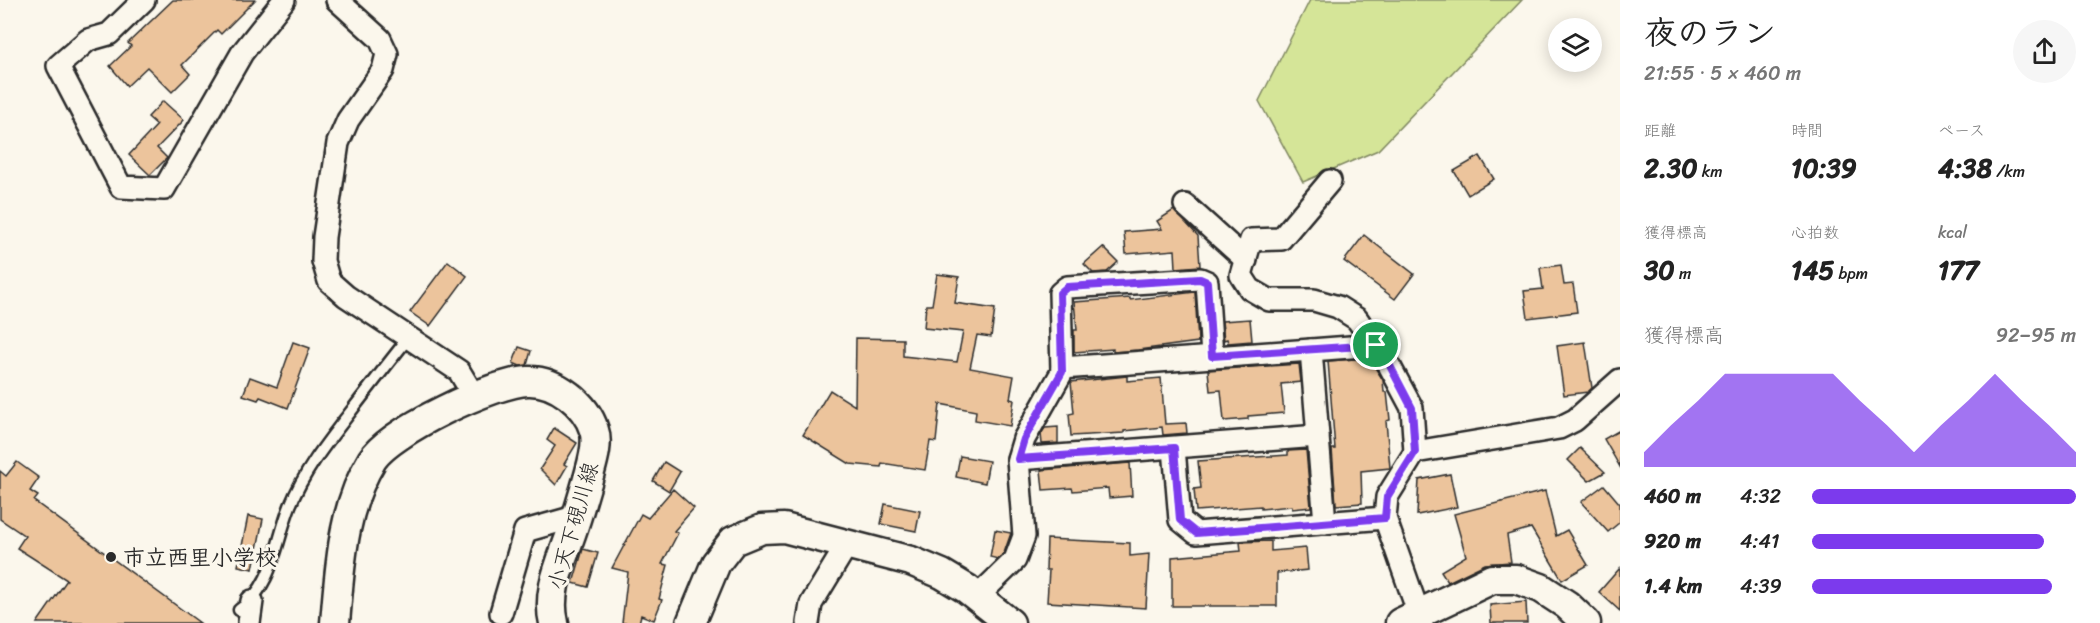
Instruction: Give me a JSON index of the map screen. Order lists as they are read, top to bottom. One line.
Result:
{"streets":{"main road":["小天下硯川線"]},"places":["市立西里小学校"],"page":{"heading":["夜のラン","21:55 · 5 × 460 m"],"stats":[["距離","2.30 km"],["時間","10:39"],["ペース","4:38 /km"],["獲得標高","30 m"],["心拍数","145 bpm"],["kcal","177"]],"chart":["獲得標高","92–95 m"],"list":[{"name":"460 m","note":"4:32"},{"name":"920 m","note":"4:41"},{"name":"1.4 km","note":"4:39"}]}}
